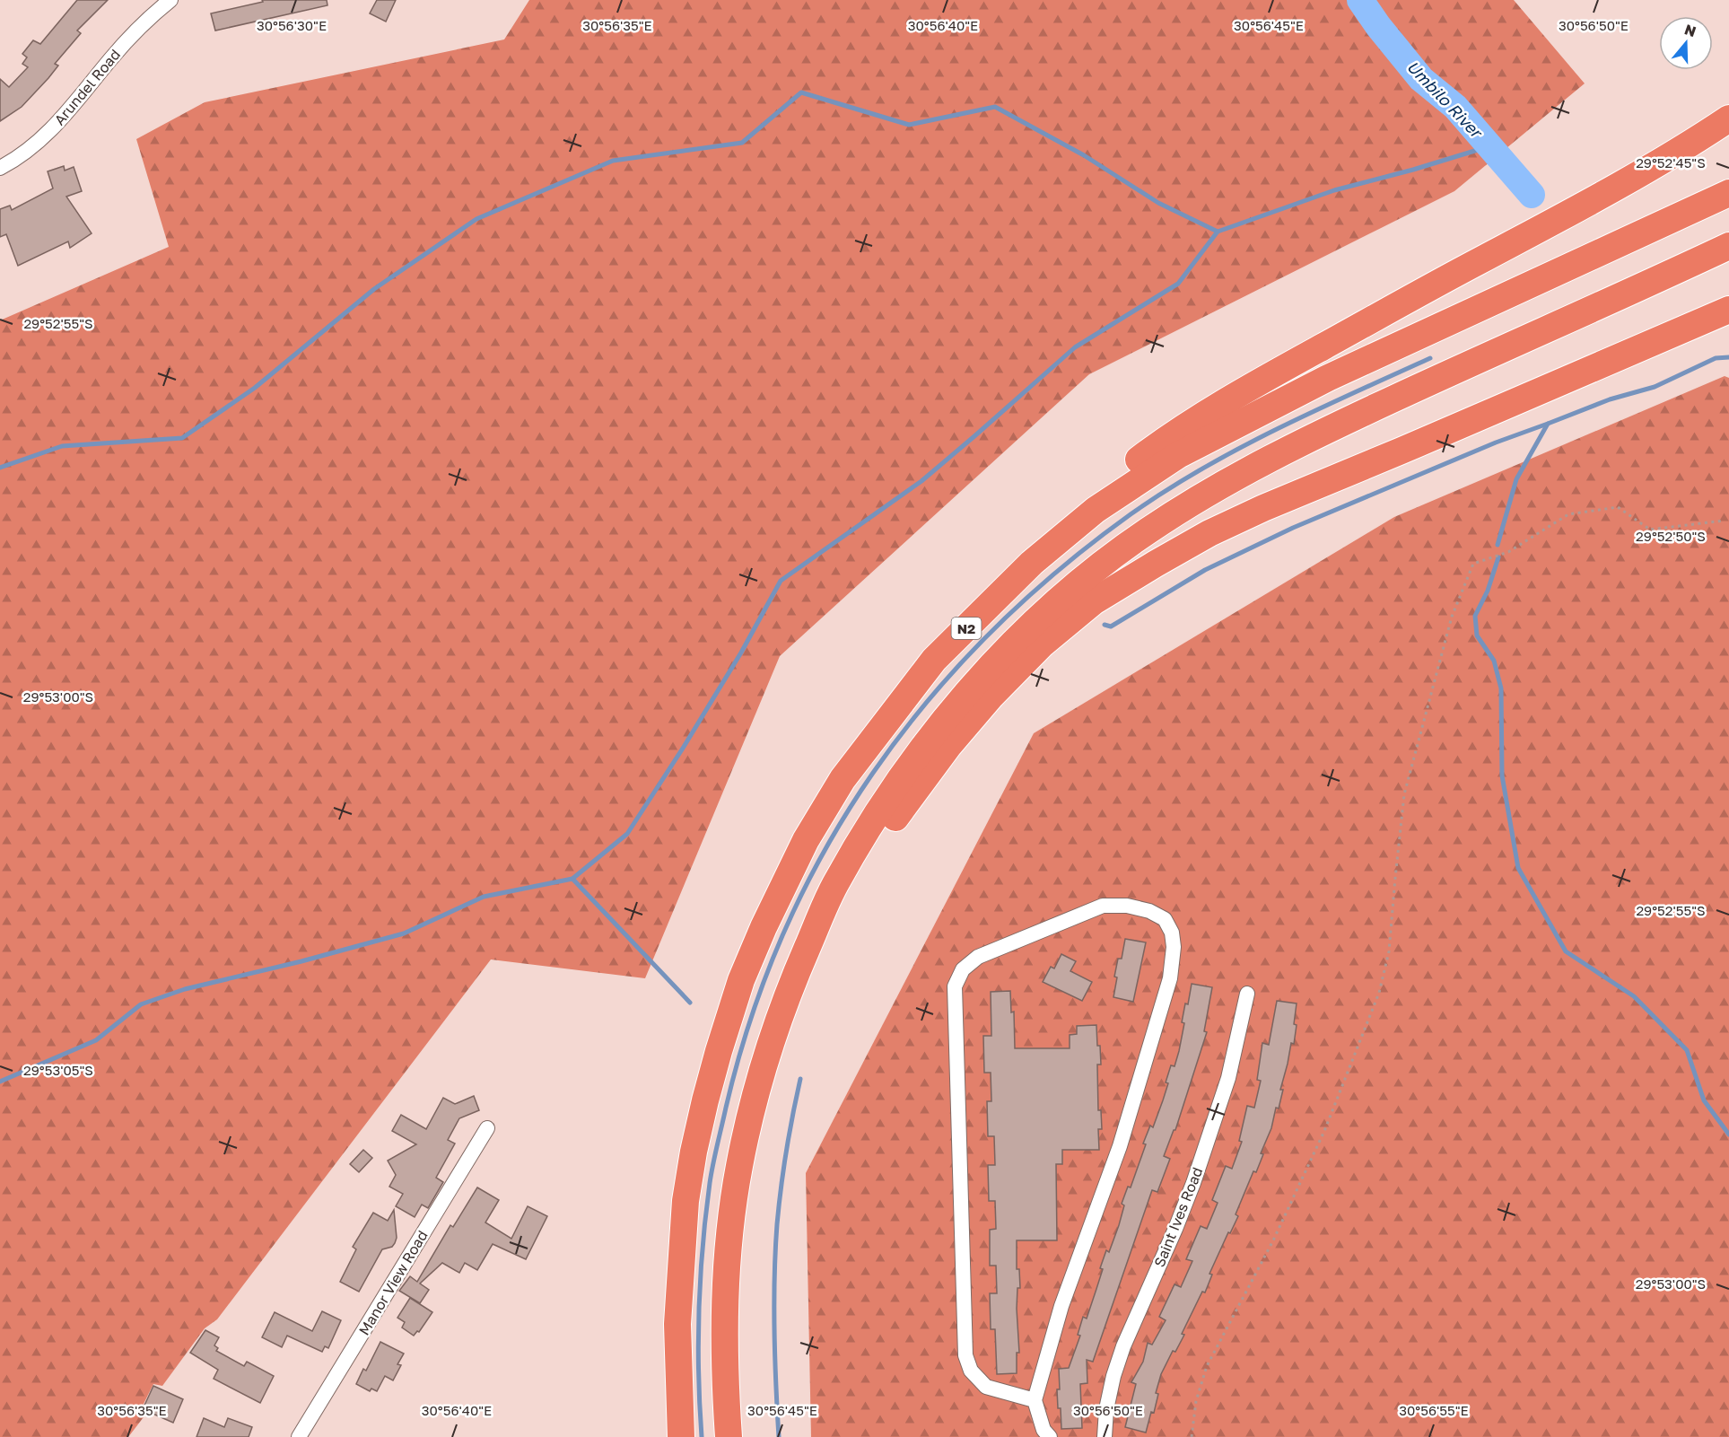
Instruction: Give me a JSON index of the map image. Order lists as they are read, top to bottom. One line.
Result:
{"streets":{"highway":["N2"],"street":["Arundel Road","Saint Ives Road","Manor View Road"]},"water":["Umbilo River"],"north":"top","coordinates":["30°56'30\"E","30°56'35\"E","30°56'40\"E","30°56'45\"E","30°56'50\"E","29°52'45\"S","29°52'55\"S","29°52'50\"S","29°53'00\"S","29°53'05\"S","30°56'55\"E"]}
